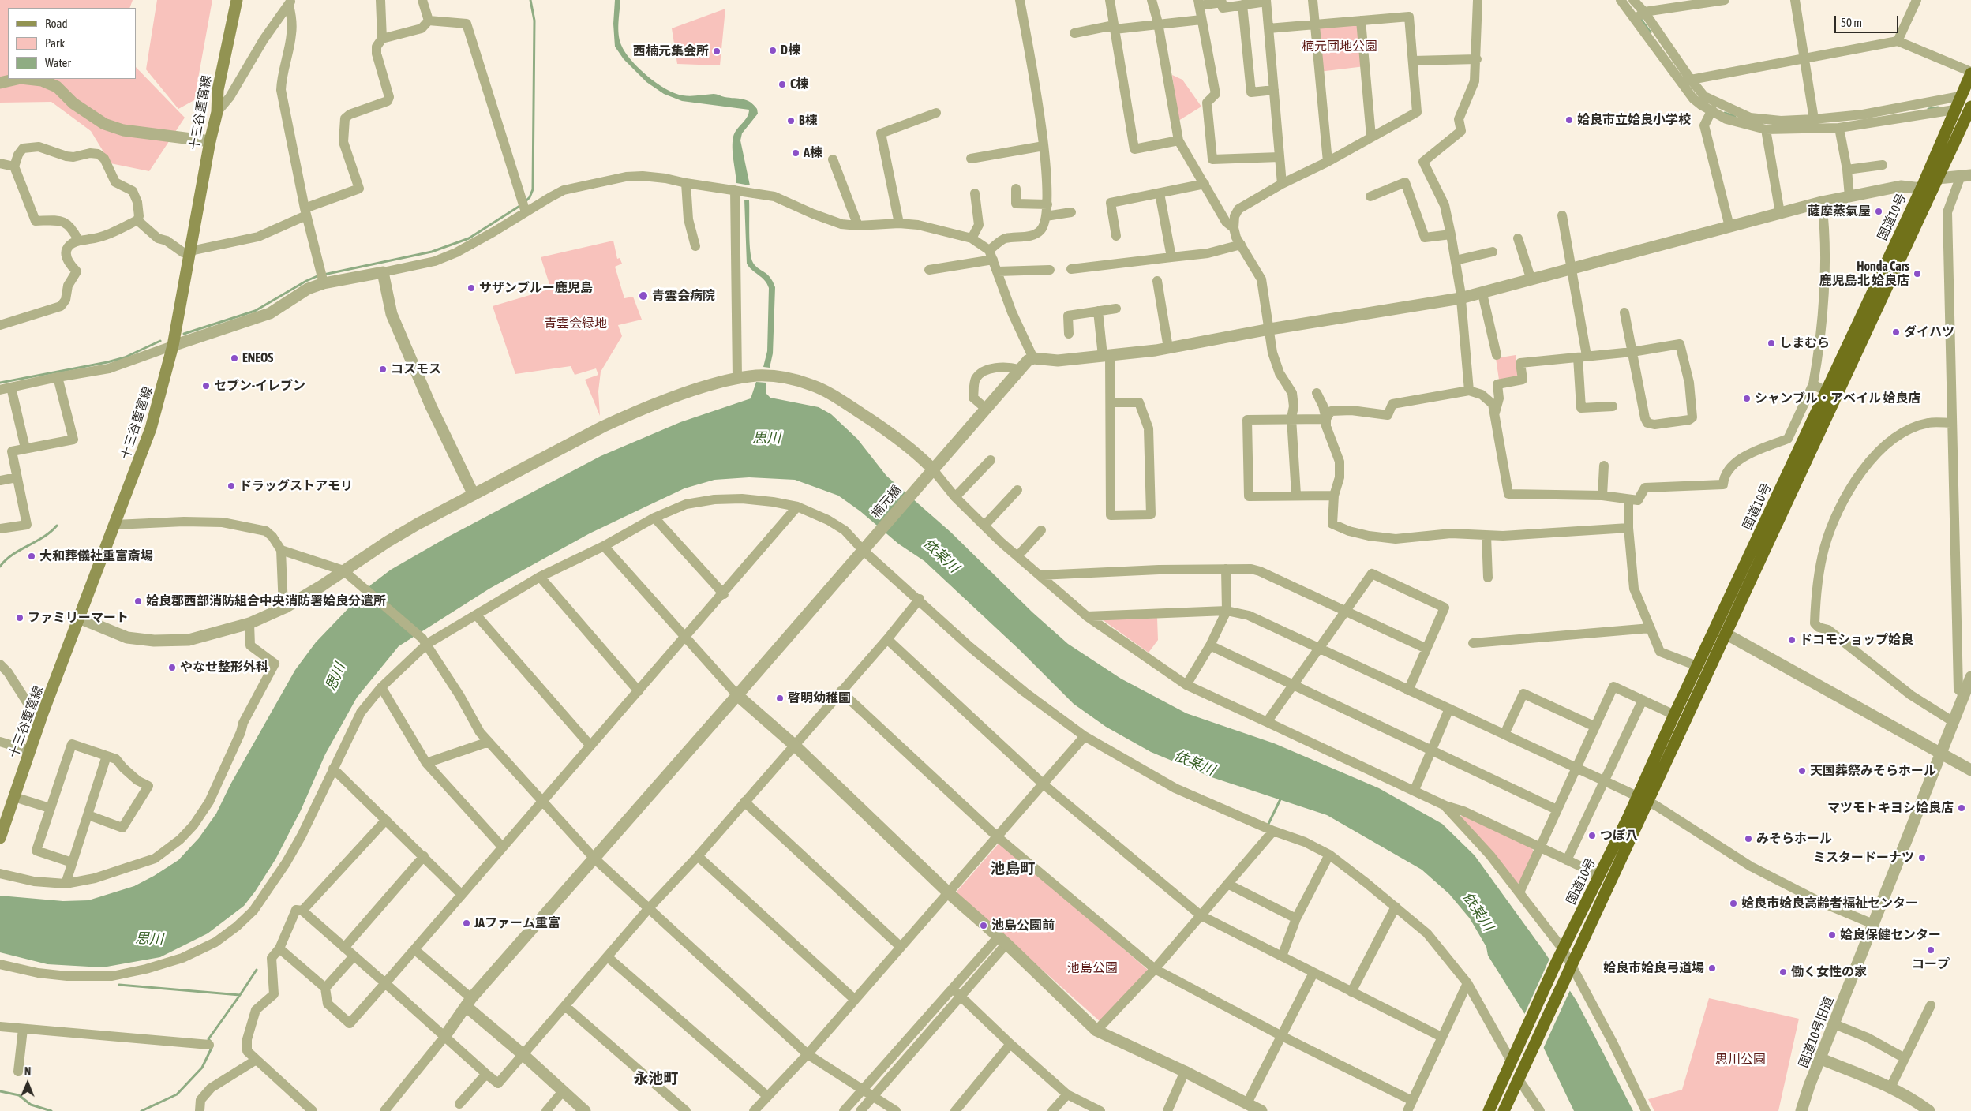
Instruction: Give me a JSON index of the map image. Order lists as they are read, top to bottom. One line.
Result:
{"streets":{"highway":["国道10号"],"main road":["十三谷重富線"],"street":["楠元橋","国道10号旧道"]},"districts":["池島町","永池町"],"water":["思川","依某川"],"parks":["楠元団地公園","青雲会緑地","池島公園","思川公園"],"places":["D棟","西楠元集会所","C棟","姶良市立姶良小学校","B棟","A棟","薩摩蒸氣屋","Honda Cars 鹿児島北 姶良店","サザンブルー鹿児島","青雲会病院","ダイハツ","しまむら","ENEOS","コスモス","セブン-イレブン","シャンブル・アベイル 姶良店","ドラッグストアモリ","大和葬儀社重富斎場","姶良郡西部消防組合中央消防署姶良分遣所","ファミリーマート","ドコモショップ姶良","やなせ整形外科","啓明幼稚園","天国葬祭みそらホール","マツモトキヨシ姶良店","つぼ八","みそらホール","ミスタードーナツ","姶良市姶良高齢者福祉センター","JAファーム重富","池島公園前","姶良保健センター","コープ","姶良市姶良弓道場","働く女性の家"],"legend":["Road","Park","Water"],"scale_bar":"50 m","north":"top"}
